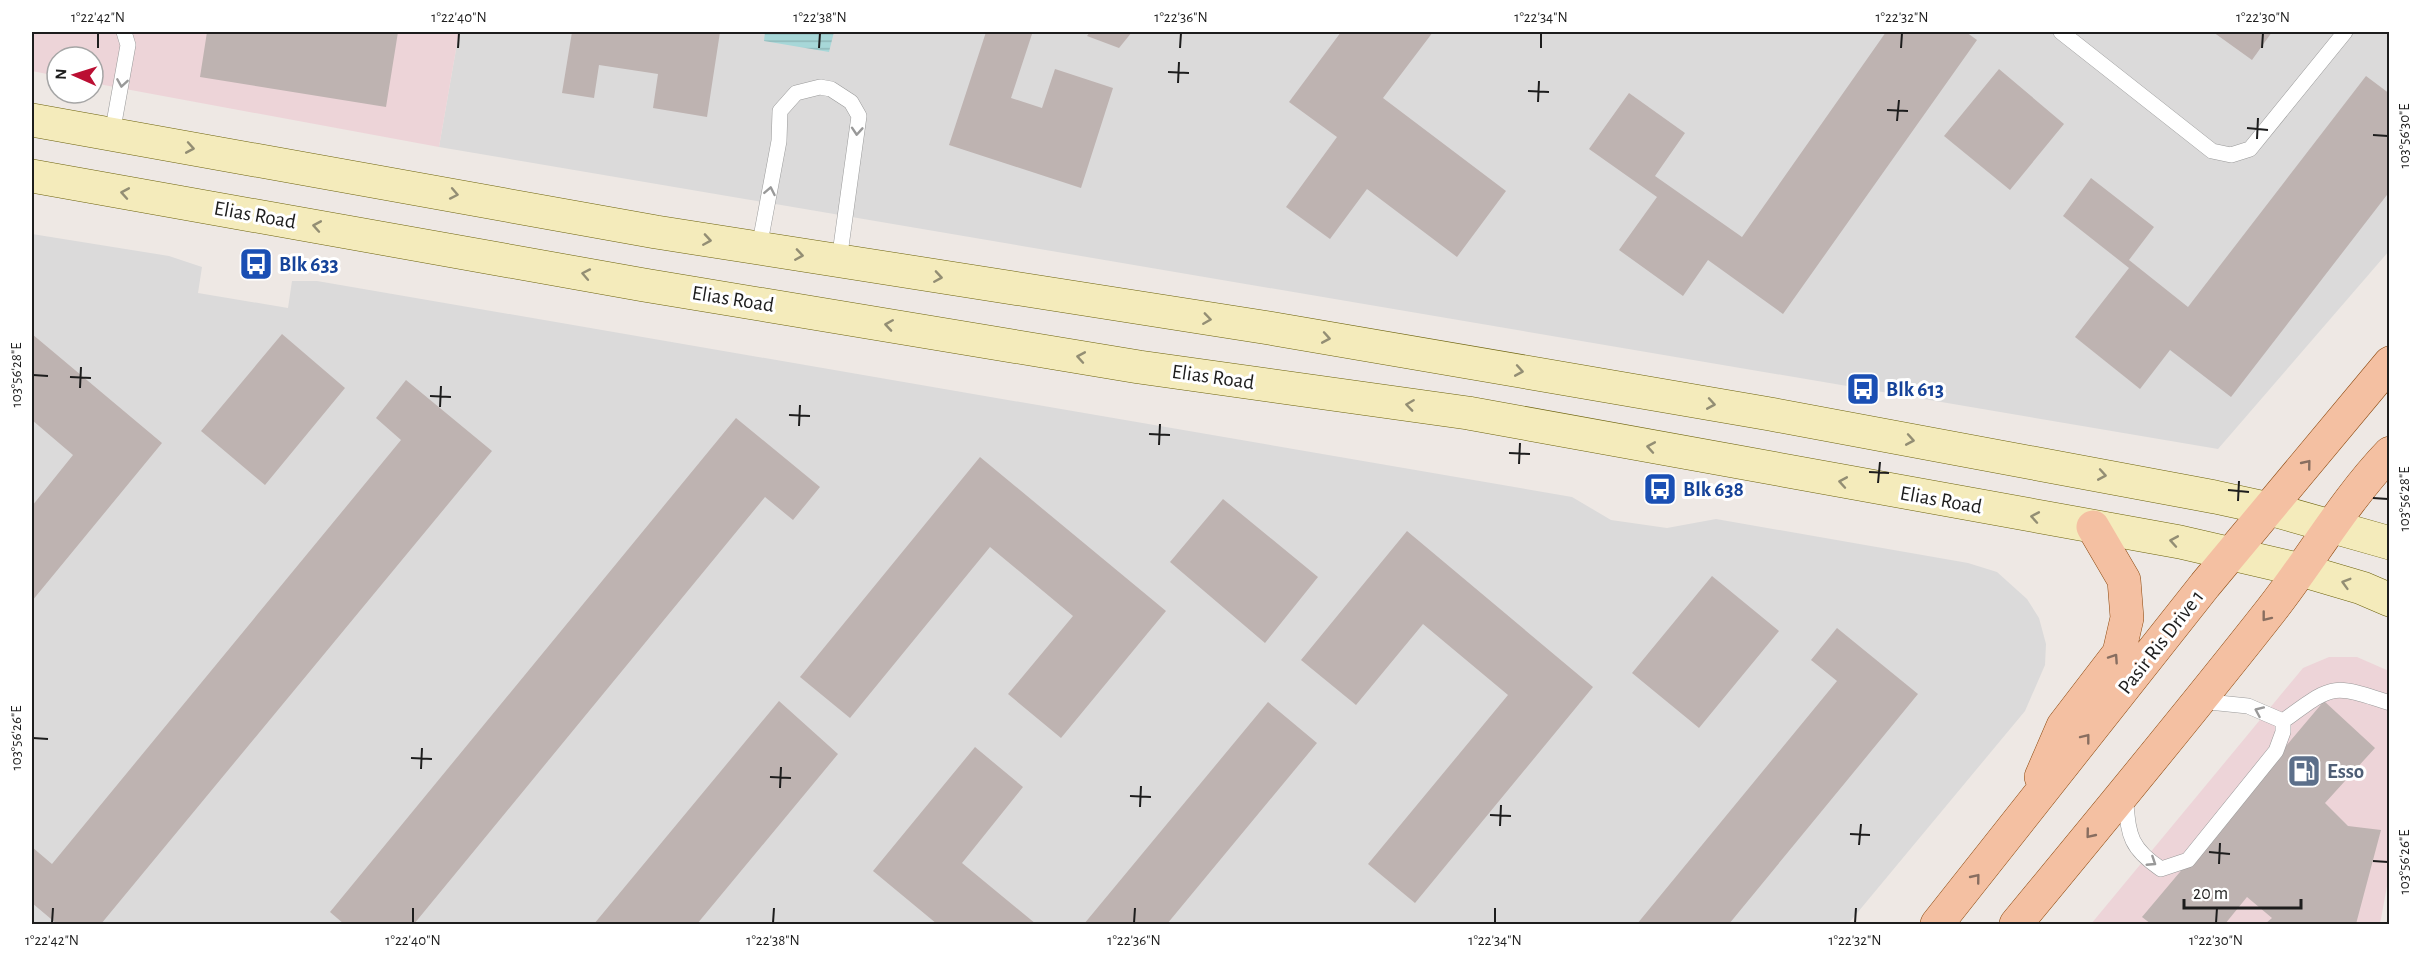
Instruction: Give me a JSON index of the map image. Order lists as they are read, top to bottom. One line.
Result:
{"streets":{"main road":["Elias Road","Pasir Ris Drive 1"]},"crossings":[["Elias Road","Pasir Ris Drive 1"]],"places":{"bus stop":["Blk 633","Blk 613","Blk 638"],"fuel station":["Esso"]},"scale_bar":"20 m","north":"left","coordinates":["1°22'42\"N","1°22'40\"N","1°22'38\"N","1°22'36\"N","1°22'34\"N","1°22'32\"N","1°22'30\"N","103°56'30\"E","103°56'28\"E","103°56'26\"E"]}
